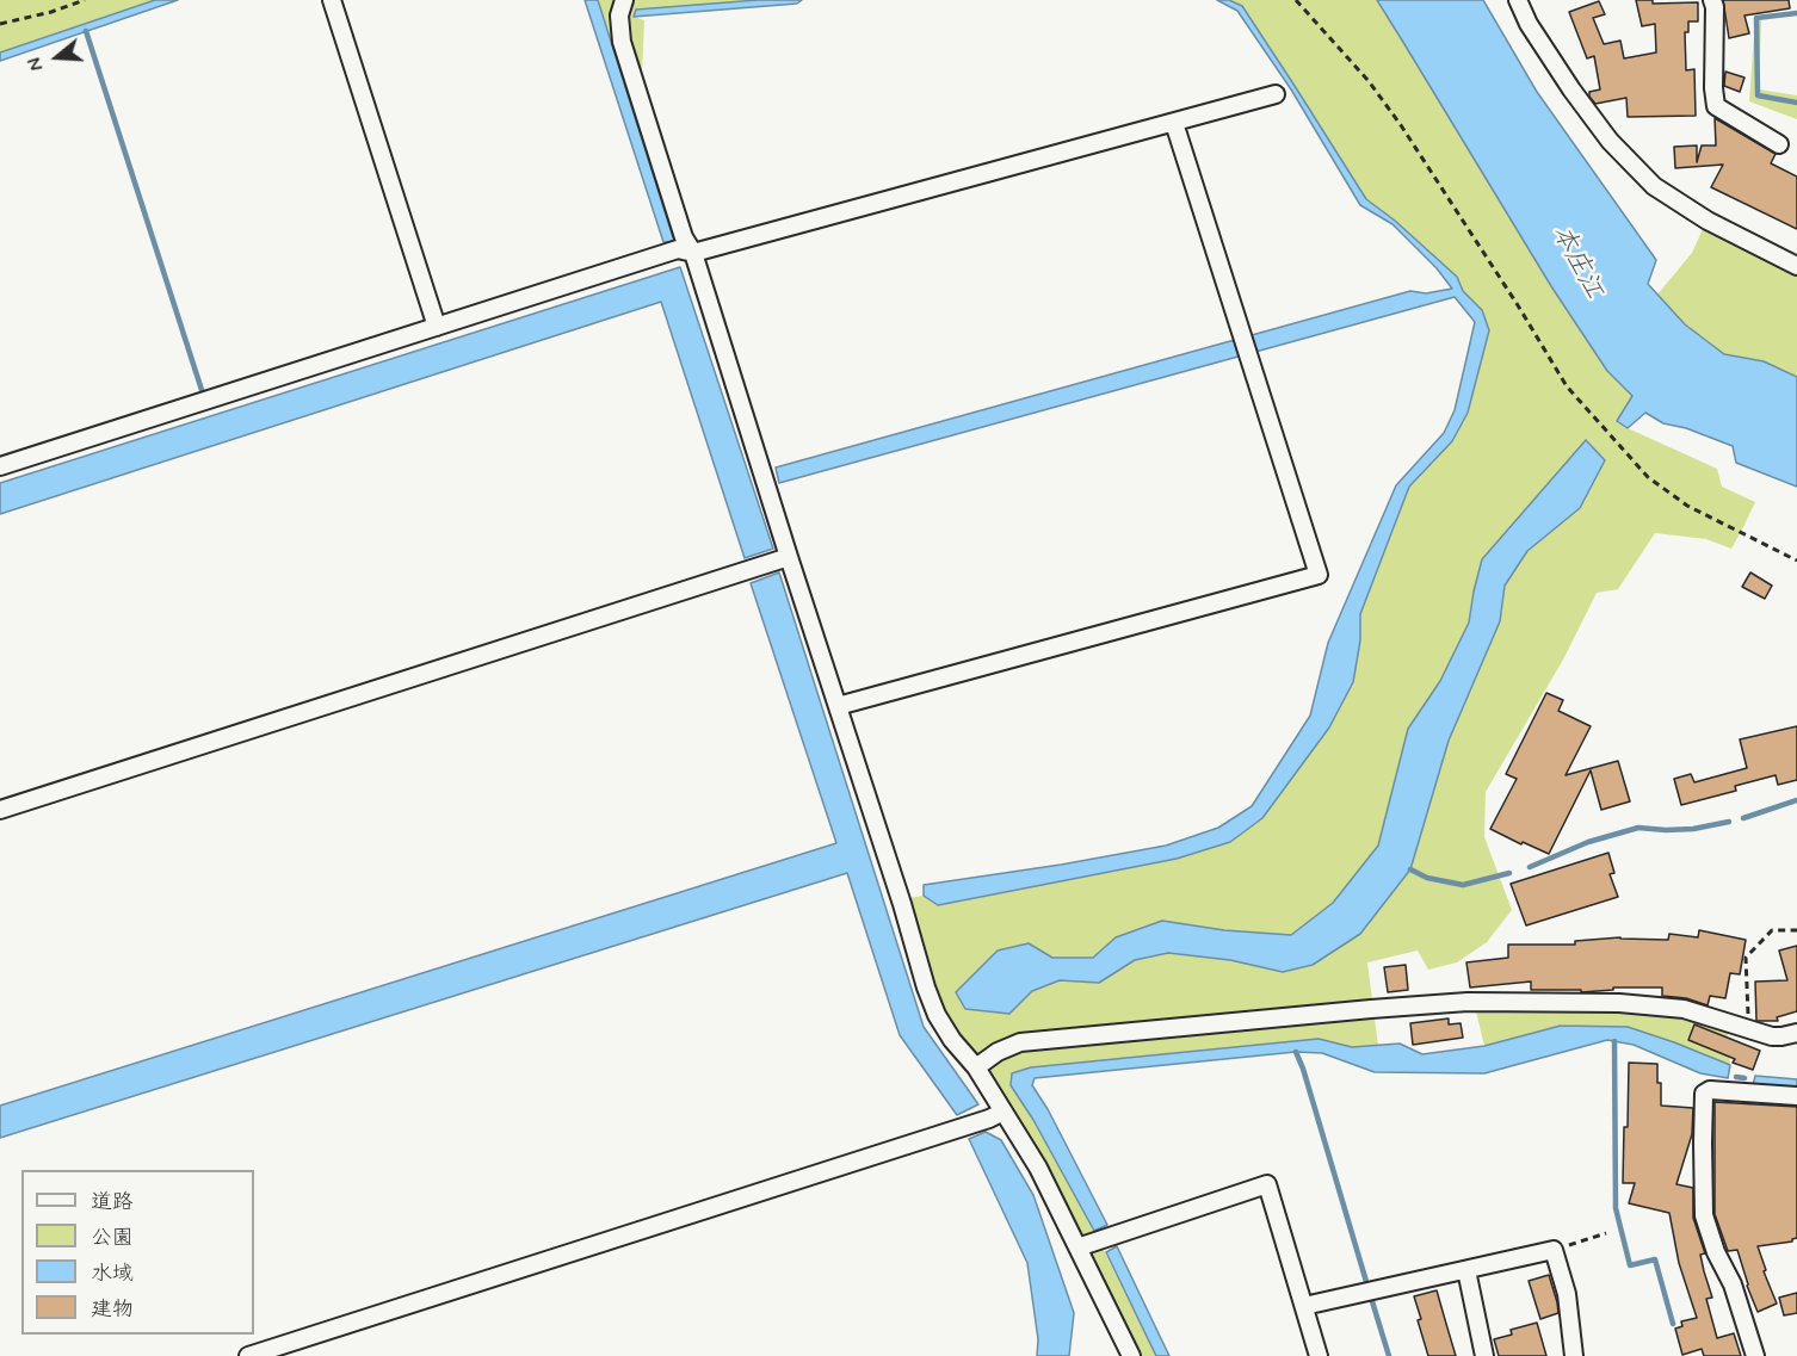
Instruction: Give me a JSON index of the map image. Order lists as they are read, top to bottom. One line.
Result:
{"water":["本庄江"],"legend":["道路","公園","水域","建物"],"north":"left"}
